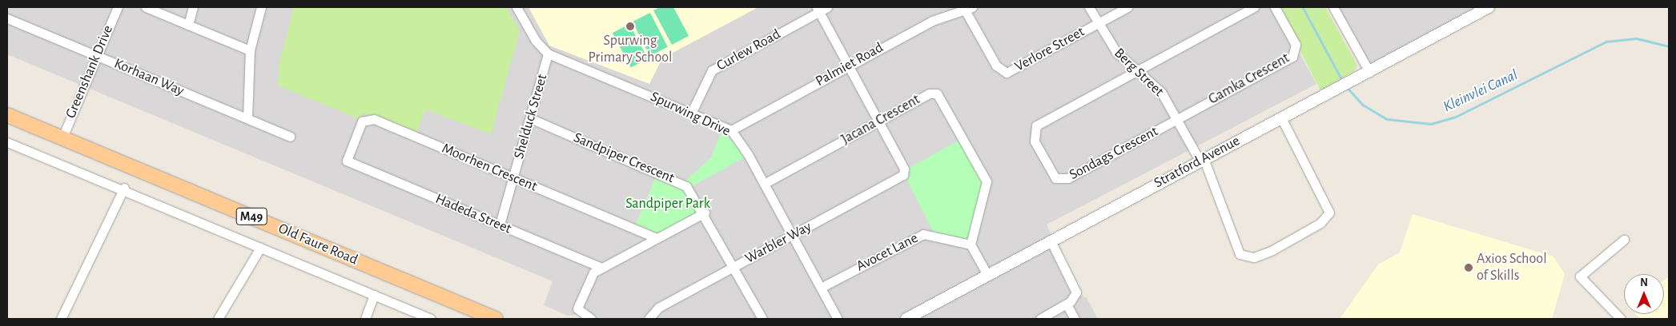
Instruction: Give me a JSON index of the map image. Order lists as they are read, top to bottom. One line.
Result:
{"streets":{"main road":["M49","Old Faure Road"],"street":["Verlore Street","Curlew Road","Palmiet Road","Greenshank Drive","Berg Street","Korhaan Way","Gamka Crescent","Spurwing Drive","Shelduck Street","Jacana Crescent","Sondags Crescent","Sandpiper Crescent","Stratford Avenue","Moorhen Crescent","Hadeda Street","Warbler Way","Avocet Lane"]},"crossings":[["Verlore Street","Palmiet Road"],["Verlore Street","Berg Street"],["Curlew Road","Spurwing Drive"],["Palmiet Road","Spurwing Drive"],["Greenshank Drive","Korhaan Way"],["Greenshank Drive","Old Faure Road"],["Berg Street","Gamka Crescent"],["Berg Street","Sondags Crescent"],["Berg Street","Stratford Avenue"],["Gamka Crescent","Sondags Crescent"],["Spurwing Drive","Shelduck Street"],["Spurwing Drive","Jacana Crescent"],["Spurwing Drive","Warbler Way"],["Spurwing Drive","Avocet Lane"],["Shelduck Street","Sandpiper Crescent"],["Shelduck Street","Moorhen Crescent"],["Shelduck Street","Hadeda Street"],["Jacana Crescent","Warbler Way"],["Jacana Crescent","Avocet Lane"],["Sandpiper Crescent","Warbler Way"],["Moorhen Crescent","Hadeda Street"]],"water":["Kleinvlei Canal"],"parks":["Sandpiper Park"],"places":["Spurwing Primary School","Axios School of Skills"],"north":"top"}
